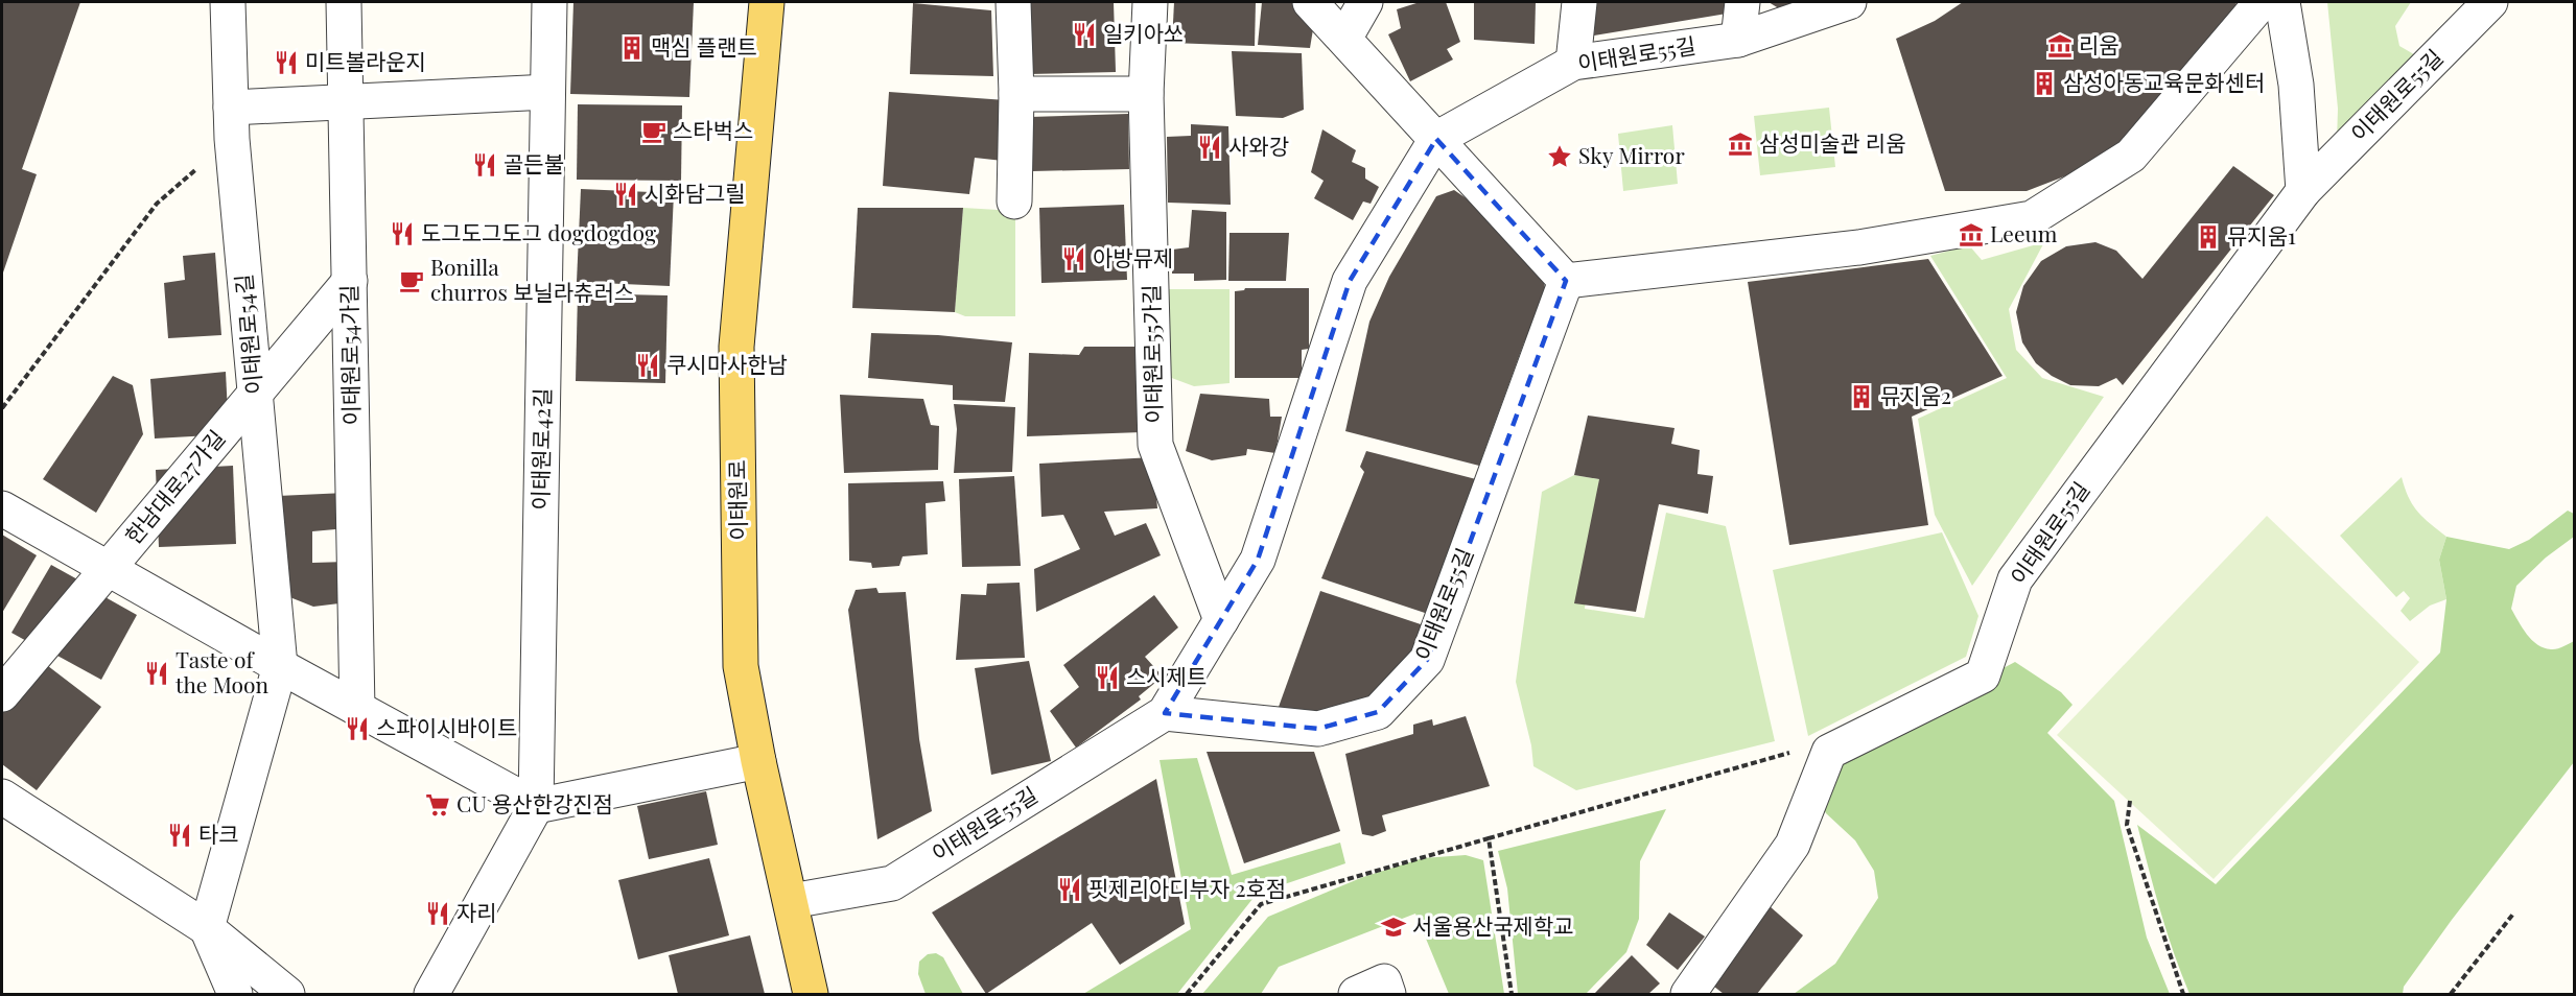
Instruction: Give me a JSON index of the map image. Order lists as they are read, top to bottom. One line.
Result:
{"streets":{"main road":["이태원로"],"street":["이태원로55길","이태원로54길","이태원로55가길","이태원로54가길","이태원로42길","한남대로27가길"]},"crossings":[["이태원로55길","이태원로55가길"],["이태원로55길","이태원로"],["이태원로54길","한남대로27가길"],["이태원로54가길","한남대로27가길"]],"places":{"restaurant":["일키아쏘","미트볼라운지","사와강","골든불","시화담그릴","도그도그도그 dogdogdog","아방뮤제","쿠시마사한남","Taste of the Moon","스시제트","스파이시바이트","타크","핏제리아디부자 2호점","자리"],"museum":["리움","삼성미술관 리움","Leeum"],"building":["맥심 플랜트","삼성아동교육문화센터","뮤지움1","뮤지움2"],"cafe":["스타벅스","Bonilla churros 보닐라츄러스"],"place":["Sky Mirror"],"supermarket":["CU 용산한강진점"],"school or university":["서울용산국제학교"]}}
